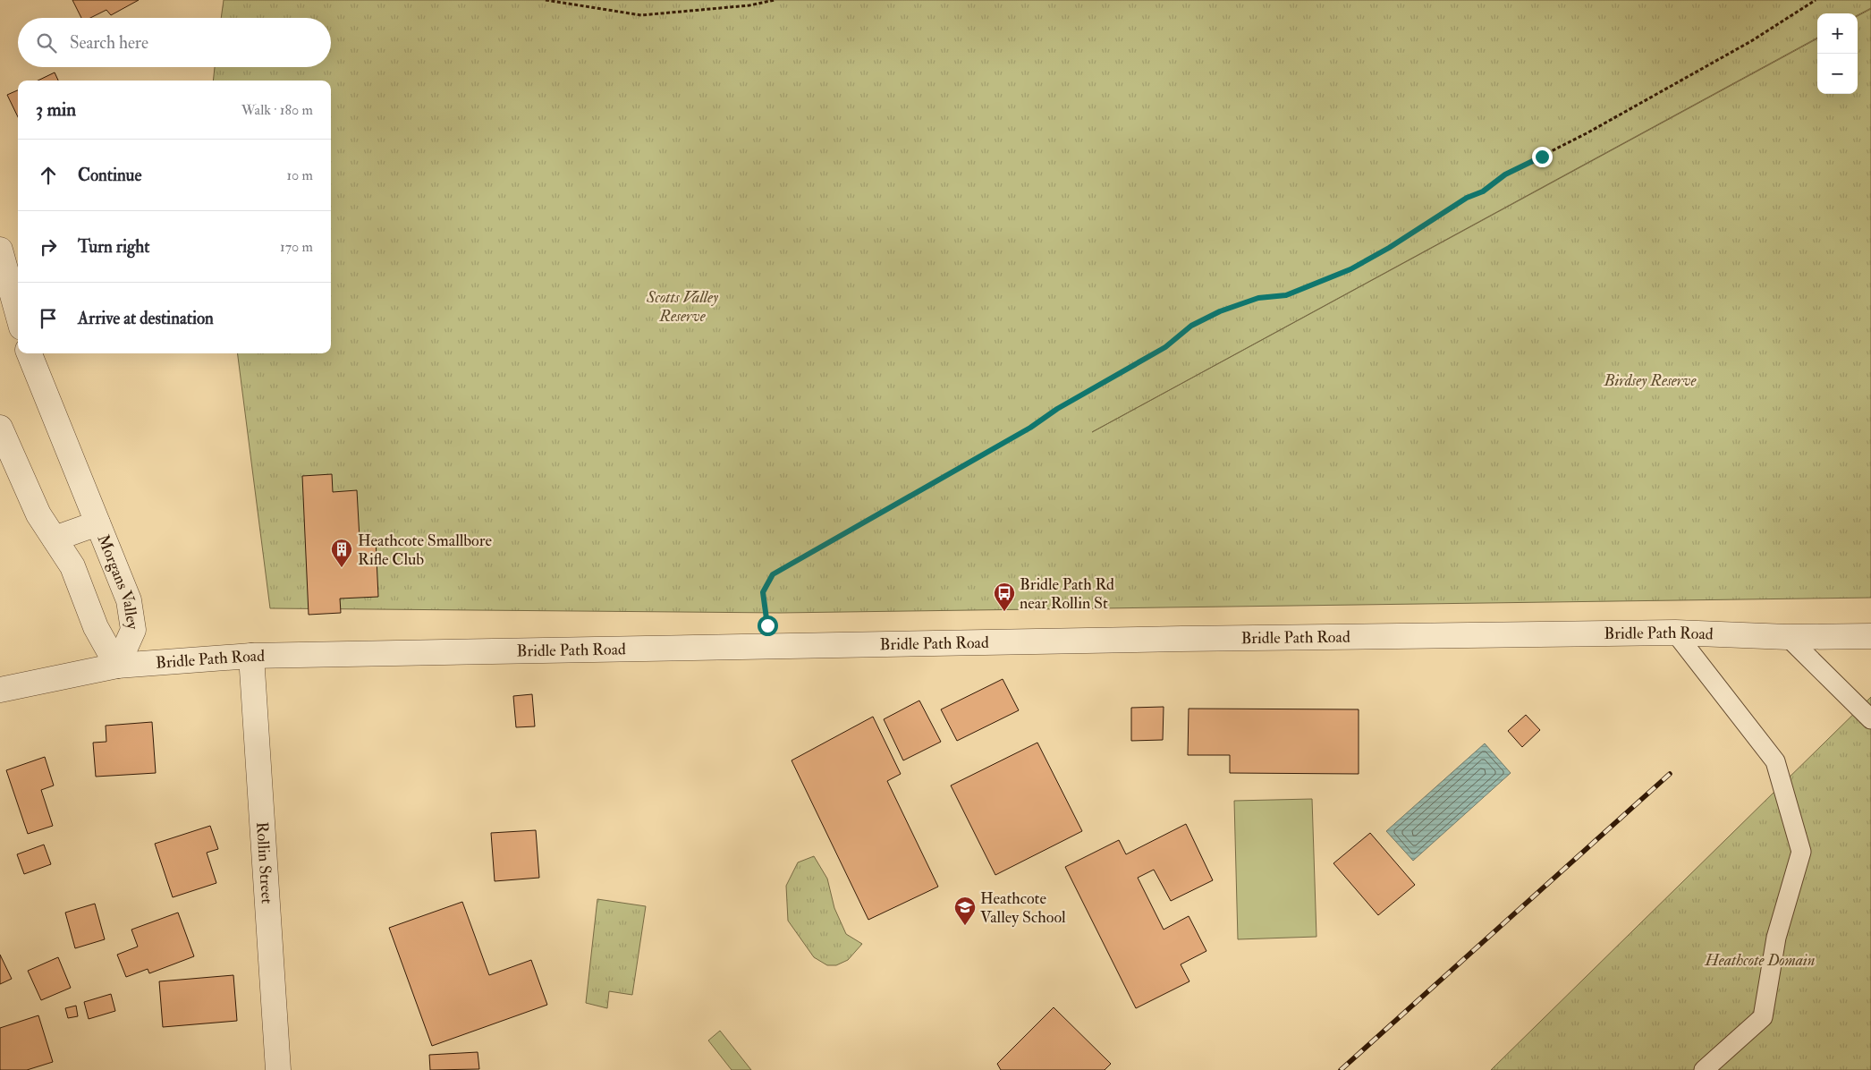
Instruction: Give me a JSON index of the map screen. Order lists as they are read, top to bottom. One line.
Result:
{"streets":{"street":["Morgans Valley","Bridle Path Road","Rollin Street"]},"crossings":[["Morgans Valley","Bridle Path Road"],["Bridle Path Road","Rollin Street"]],"parks":["Scotts Valley Reserve","Birdsey Reserve","Heathcote Domain"],"places":{"building":["Heathcote Smallbore Rifle Club"],"bus stop":["Bridle Path Rd near Rollin St"],"school or university":["Heathcote Valley School"]},"page":{"map_buttons":["+","−"],"search":"Search here","heading":["3 min","Walk · 180 m"],"list":[["Continue","10 m"],["Turn right","170 m"],"Arrive at destination"]}}
